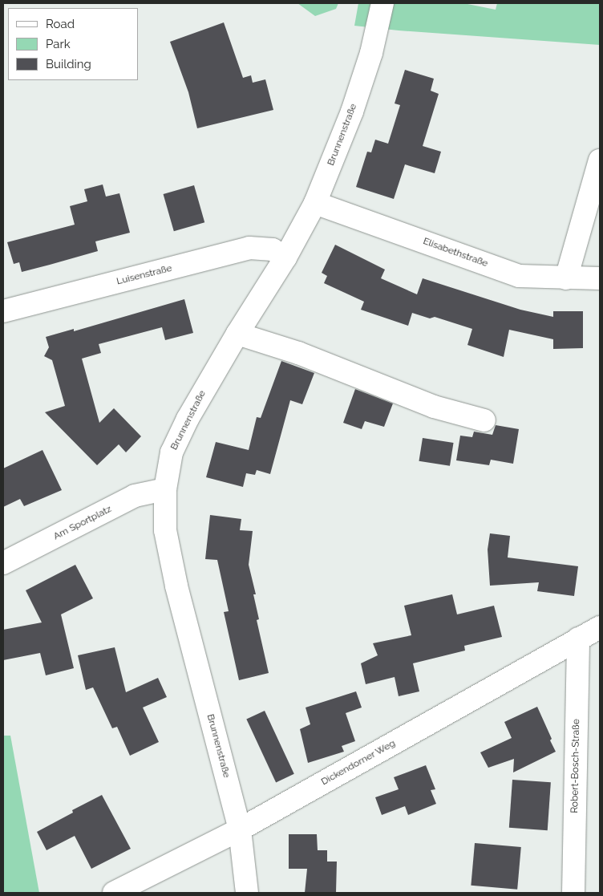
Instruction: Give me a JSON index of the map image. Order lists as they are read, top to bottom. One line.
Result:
{"streets":{"street":["Brunnenstraße","Elisabethstraße","Luisenstraße","Am Sportplatz","Dickendorner Weg","Robert-Bosch-Straße"]},"crossings":[["Brunnenstraße","Elisabethstraße"],["Brunnenstraße","Luisenstraße"],["Brunnenstraße","Am Sportplatz"],["Brunnenstraße","Dickendorner Weg"],["Dickendorner Weg","Robert-Bosch-Straße"]],"legend":["Road","Park","Building"]}
